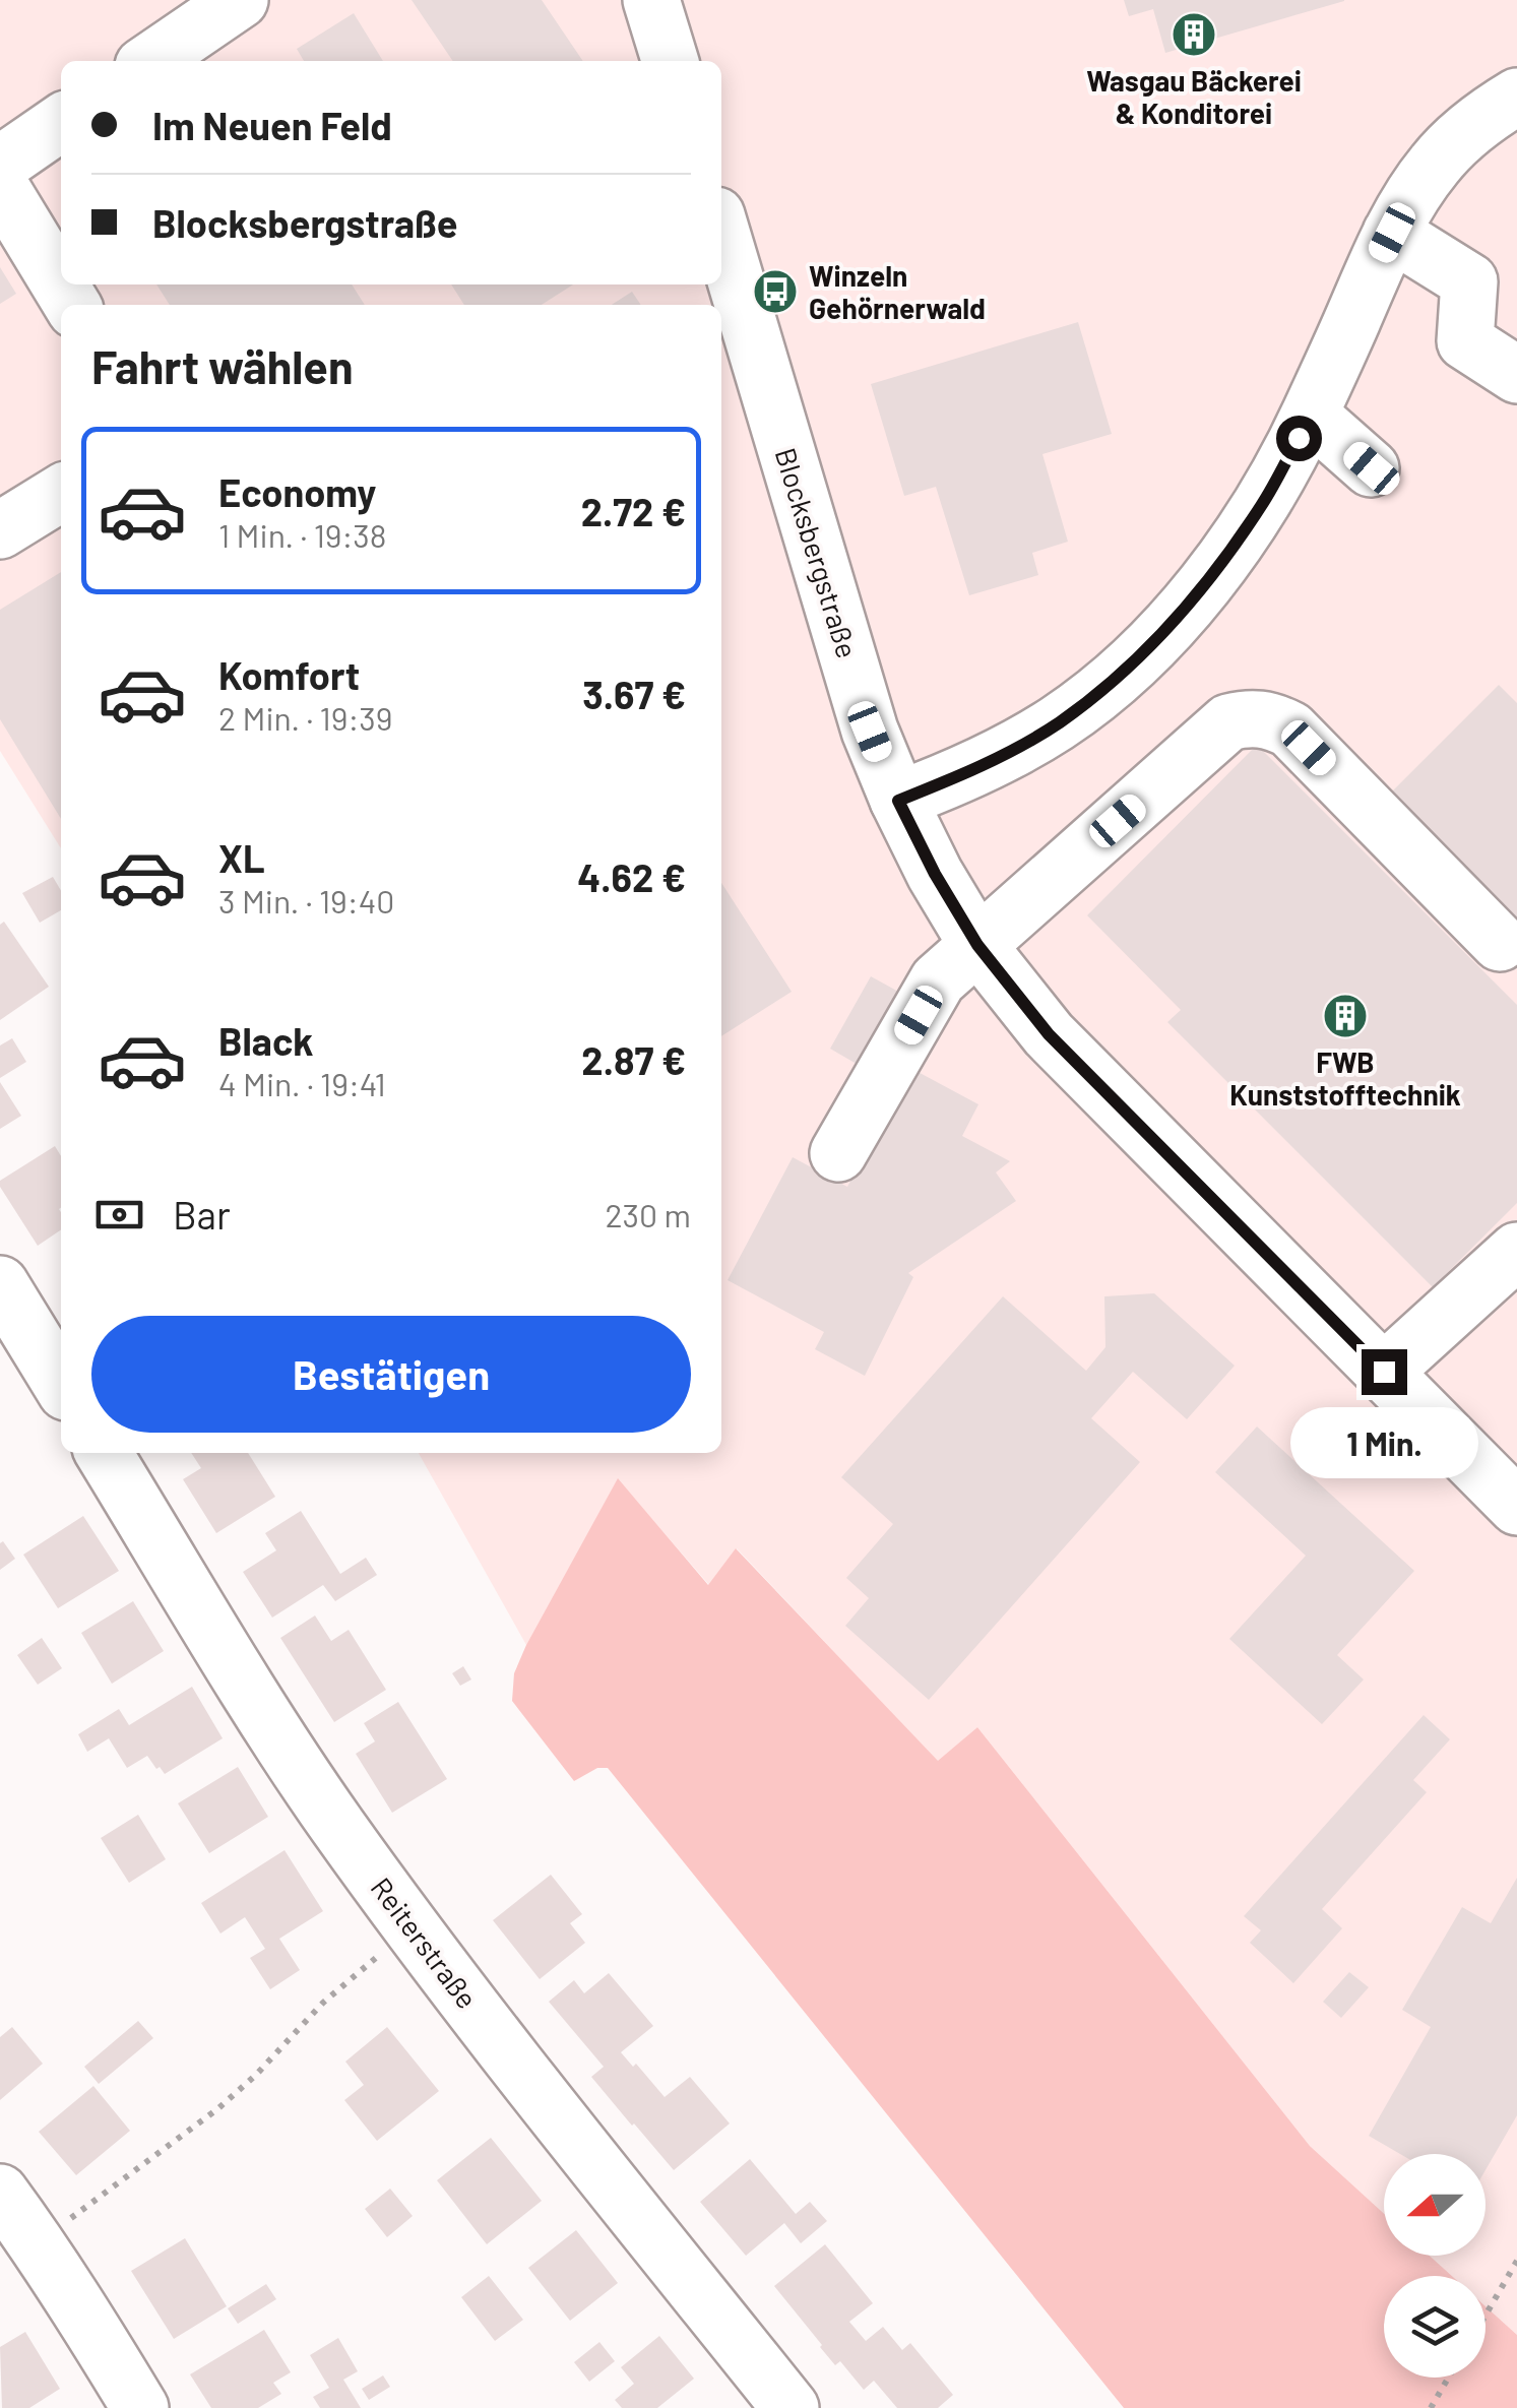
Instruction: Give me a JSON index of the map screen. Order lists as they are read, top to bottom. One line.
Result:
{"streets":{"street":["Blocksbergstraße","Reiterstraße"]},"places":{"building":["Wasgau Bäckerei & Konditorei","FWB Kunststofftechnik"],"bus stop":["Winzeln Gehörnerwald"]},"north":"left","page":{"banner":["Im Neuen Feld","Blocksbergstraße"],"heading":"Fahrt wählen","list":[{"name":"Economy","note":"1 Min. · 19:38","value":"2.72 €"},{"name":"Komfort","note":"2 Min. · 19:39","value":"3.67 €"},{"name":"XL","note":"3 Min. · 19:40","value":"4.62 €"},{"name":"Black","note":"4 Min. · 19:41","value":"2.87 €"}],"pay":["Bar","230 m"],"buttons":"Bestätigen","bubble":"1 Min."}}
